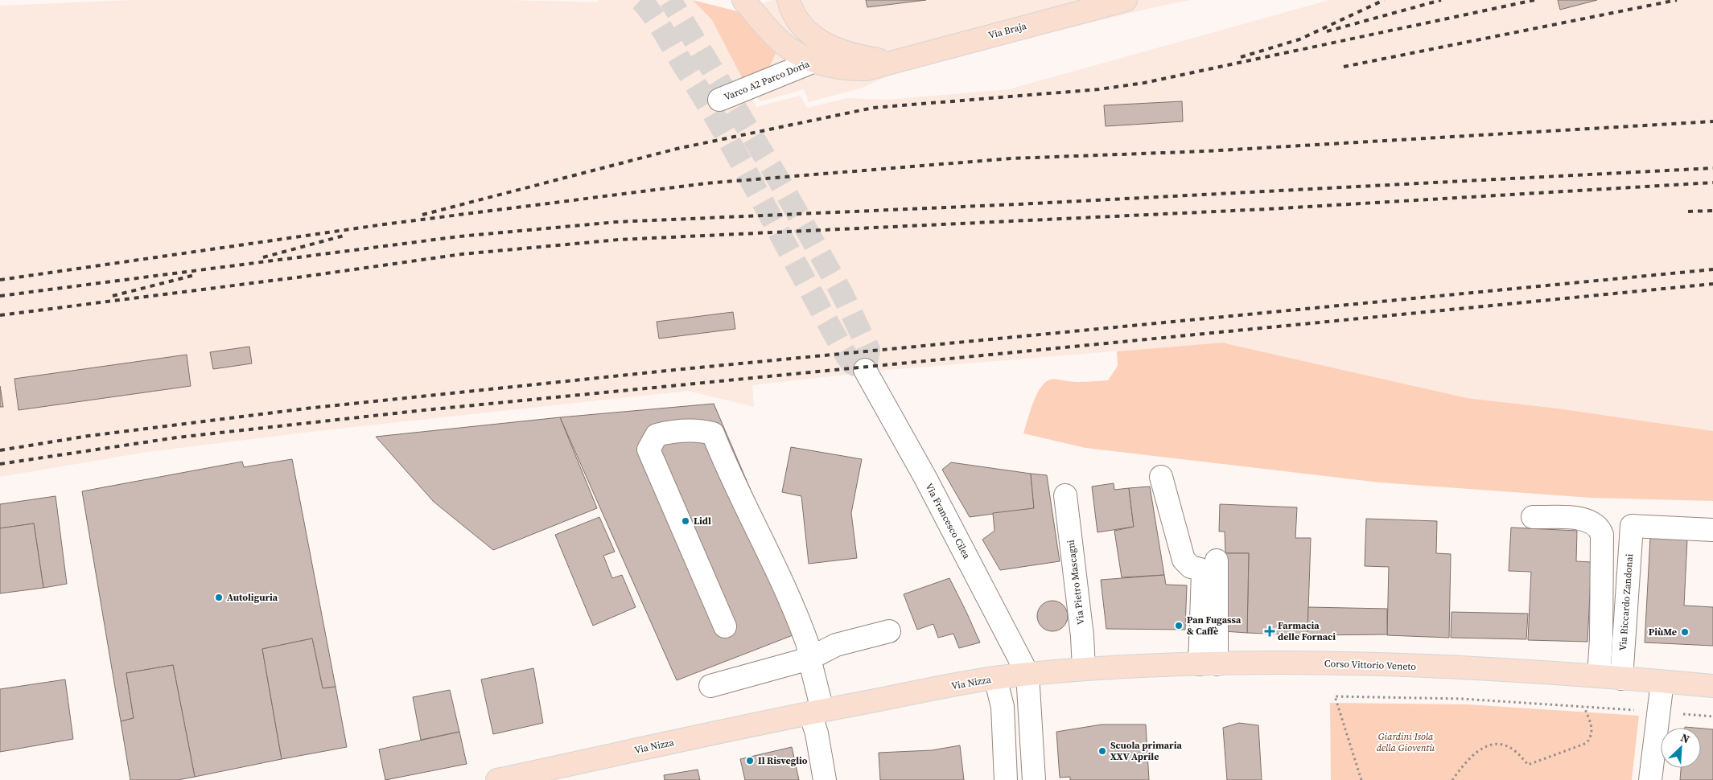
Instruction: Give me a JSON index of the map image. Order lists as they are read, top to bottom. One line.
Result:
{"streets":{"main road":["Via Braja","Corso Vittorio Veneto","Via Nizza"],"street":["Varco A2 Parco Doria","Via Francesco Cilea","Via Pietro Mascagni","Via Riccardo Zandonai"]},"crossings":[["Via Braja","Varco A2 Parco Doria"],["Via Francesco Cilea","Corso Vittorio Veneto"],["Via Francesco Cilea","Via Nizza"],["Via Pietro Mascagni","Corso Vittorio Veneto"],["Via Riccardo Zandonai","Corso Vittorio Veneto"],["Corso Vittorio Veneto","Via Nizza"]],"parks":["Giardini Isola della Gioventù"],"places":{"other":["Lidl","Autoliguria","Pan Fugassa & Caffè","PiùMe","Scuola primaria XXV Aprile","Il Risveglio"],"health":["Farmacia delle Fornaci"]},"north":"top right"}
